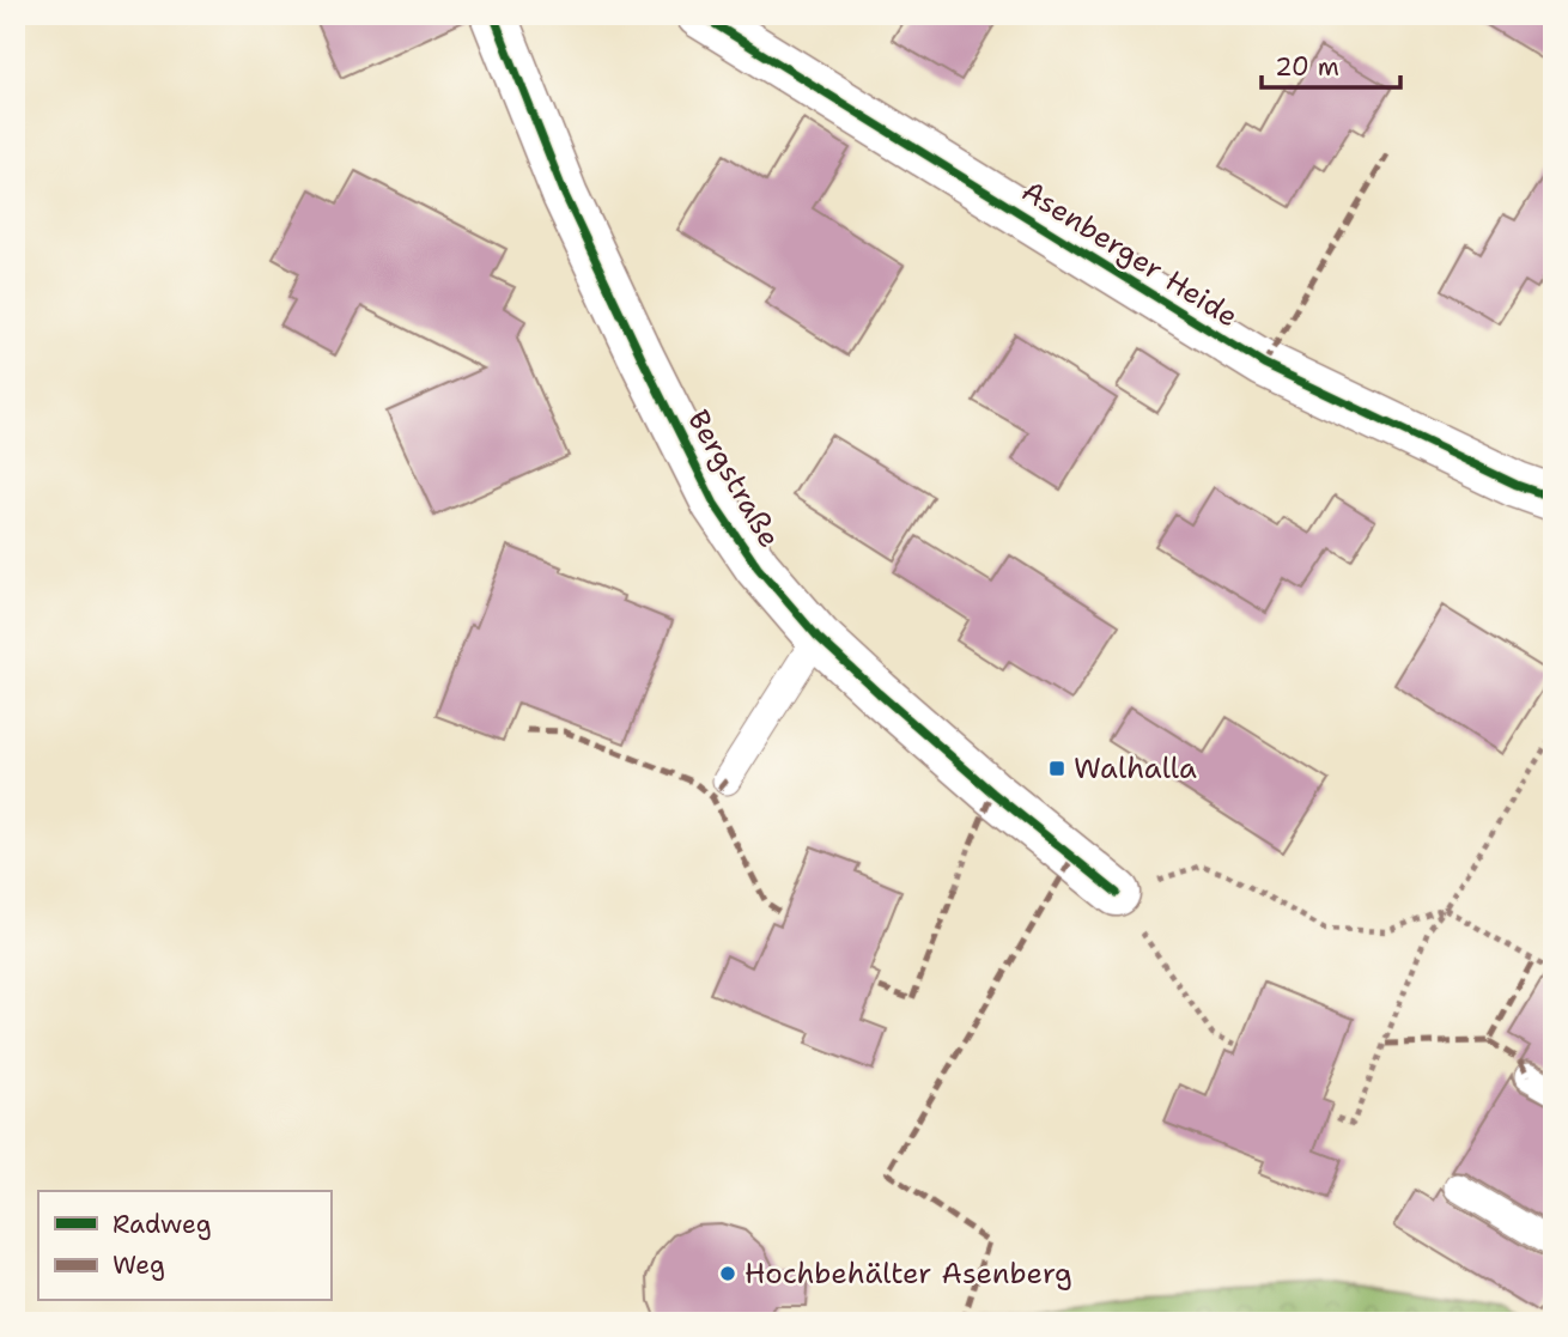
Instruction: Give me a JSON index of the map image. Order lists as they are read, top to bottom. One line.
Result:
{"streets":{"street":["Asenberger Heide","Bergstraße"]},"places":{"transit":["Walhalla"],"other":["Hochbehälter Asenberg"]},"legend":["Radweg","Weg"],"scale_bar":"20 m"}
